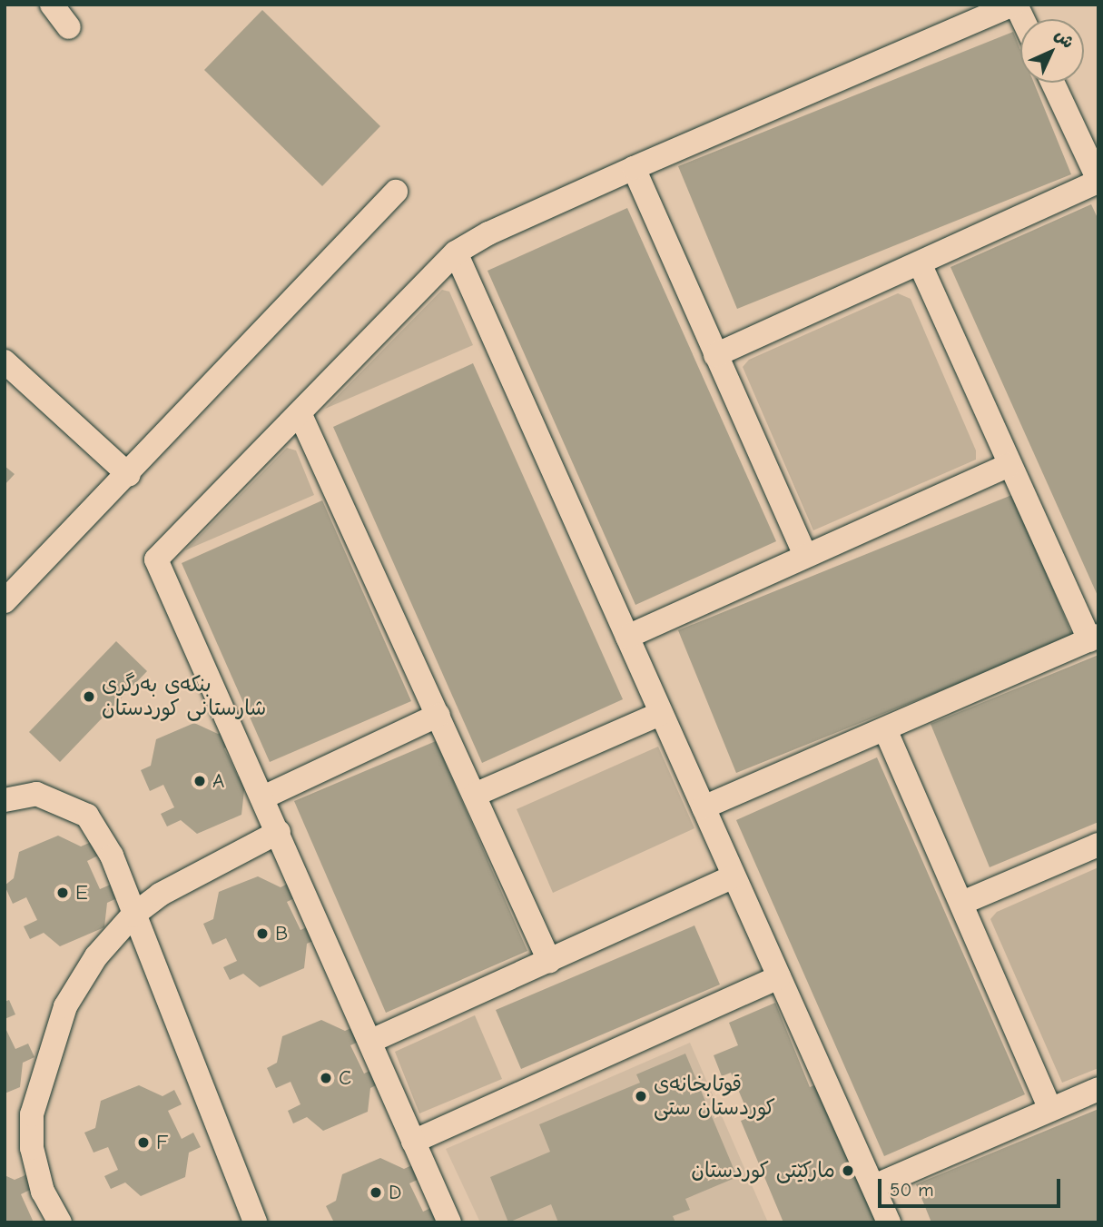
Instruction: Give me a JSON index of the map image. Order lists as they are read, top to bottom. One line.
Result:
{"places":["بنکەی بەرگری شارستانی کوردستان","A","E","B","C","قوتابخانەی کوردستان ستی","F","مارکێتی کوردستان","D"],"scale_bar":"50 m","north":"top right"}
